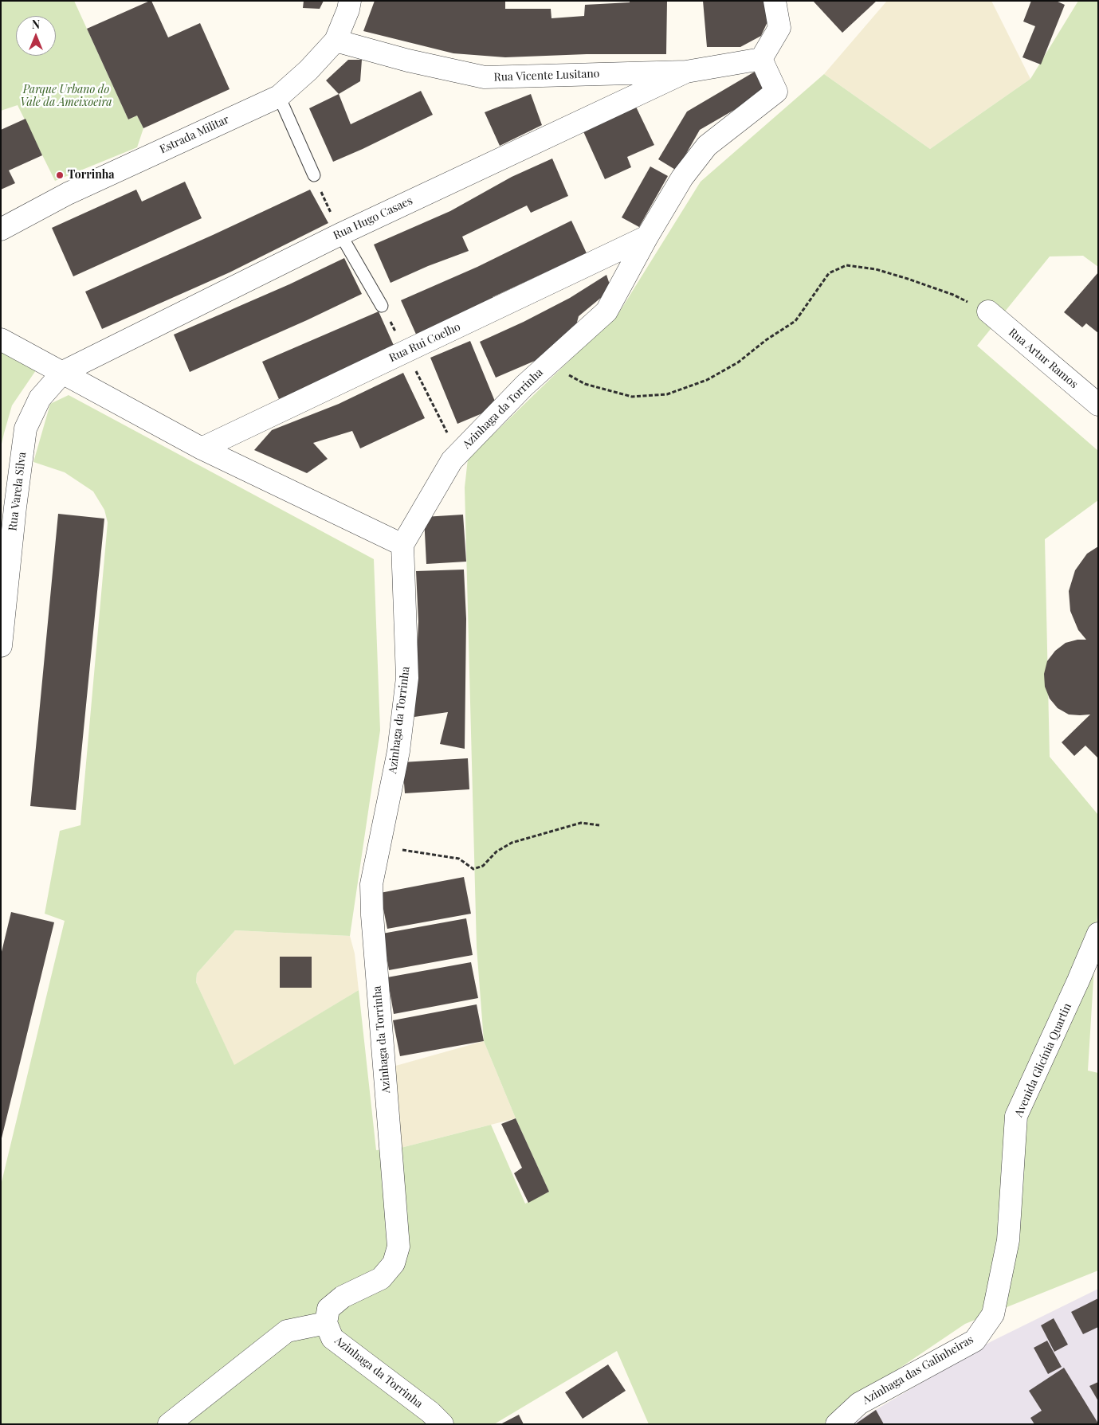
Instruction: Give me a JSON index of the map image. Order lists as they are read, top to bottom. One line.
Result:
{"streets":{"street":["Rua Vicente Lusitano","Estrada Militar","Rua Hugo Casaes","Rua Rui Coelho","Rua Artur Ramos","Azinhaga da Torrinha","Rua Varela Silva","Avenida Glicínia Quartin","Azinhaga das Galinheiras"]},"crossings":[["Rua Vicente Lusitano","Estrada Militar"],["Rua Vicente Lusitano","Rua Hugo Casaes"],["Rua Vicente Lusitano","Azinhaga da Torrinha"],["Rua Hugo Casaes","Rua Varela Silva"],["Rua Rui Coelho","Azinhaga da Torrinha"],["Avenida Glicínia Quartin","Azinhaga das Galinheiras"]],"parks":["Parque Urbano do Vale da Ameixoeira"],"places":["Torrinha"],"north":"top"}
